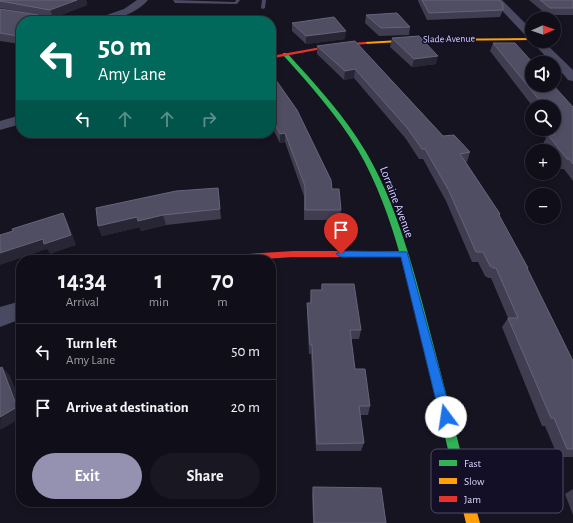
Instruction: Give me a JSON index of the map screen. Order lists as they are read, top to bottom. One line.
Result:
{"streets":{"street":["Slade Avenue","Lorraine Avenue"]},"crossings":[["Slade Avenue","Lorraine Avenue"]],"legend":["Fast","Slow","Jam"],"north":"right","page":{"map_buttons":["+","−"],"turn":["50 m","Amy Lane"],"eta":["14:34","Arrival","1","min","70","m"],"list":[{"name":"Turn left","note":"Amy Lane","value":"50 m"},{"name":"Arrive at destination","value":"20 m"}],"buttons":["Exit","Share"]}}
